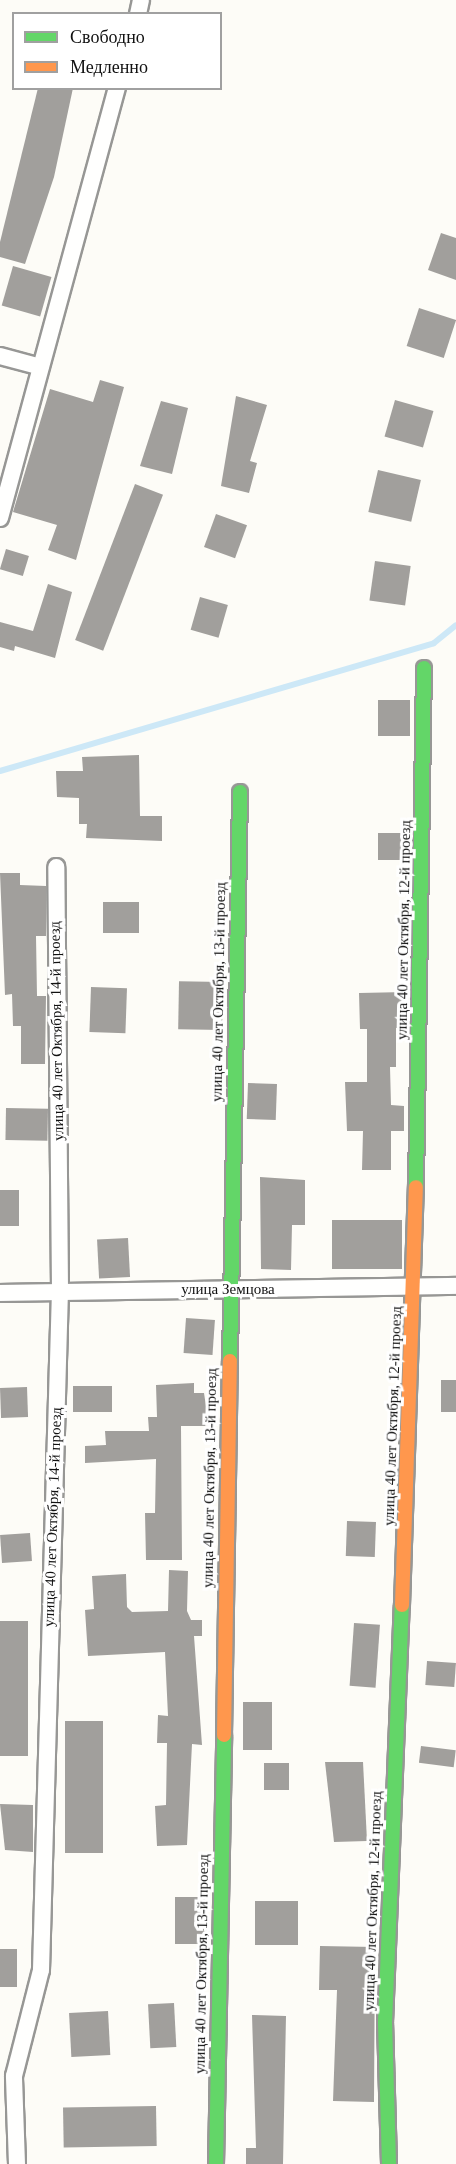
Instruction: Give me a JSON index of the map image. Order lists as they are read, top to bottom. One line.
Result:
{"streets":{"street":["улица 40 лет Октября, 12-й проезд","улица 40 лет Октября, 13-й проезд","улица 40 лет Октября, 14-й проезд","улица Земцова"]},"crossings":[["улица 40 лет Октября, 12-й проезд","улица Земцова"],["улица 40 лет Октября, 13-й проезд","улица Земцова"],["улица 40 лет Октября, 14-й проезд","улица Земцова"]],"legend":["Свободно","Медленно"]}
